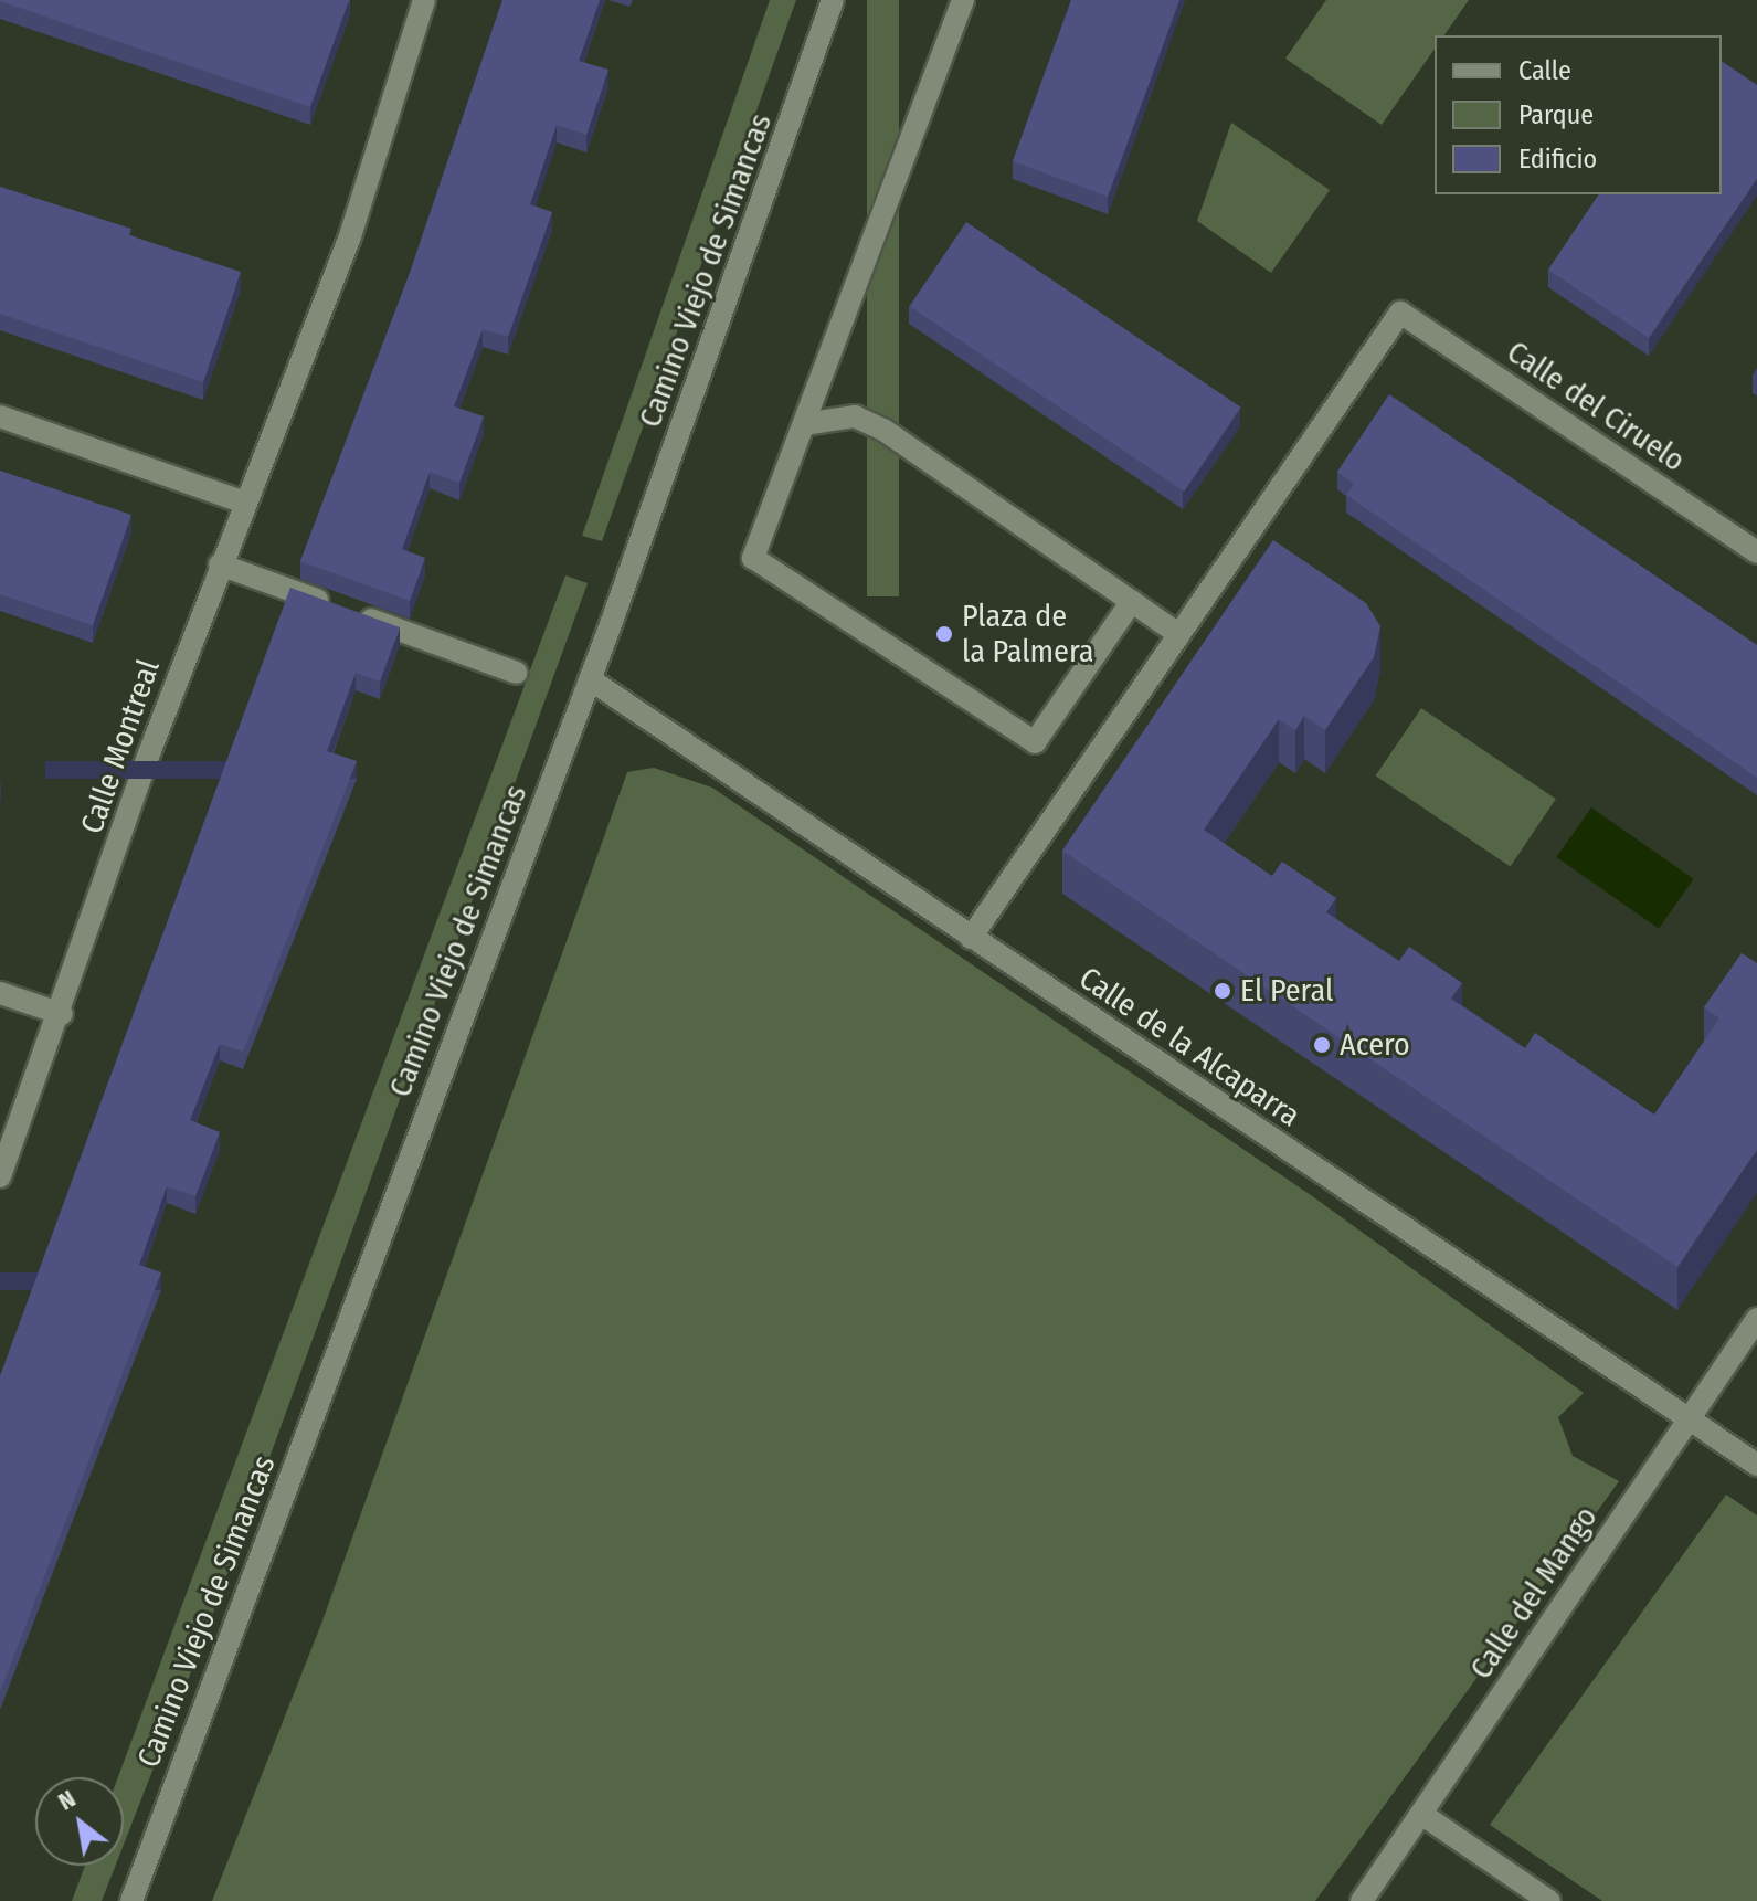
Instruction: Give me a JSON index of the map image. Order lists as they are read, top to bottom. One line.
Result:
{"streets":{"street":["Camino Viejo de Simancas","Calle del Ciruelo","Calle Montreal","Calle de la Alcaparra","Calle del Mango"]},"crossings":[["Camino Viejo de Simancas","Calle de la Alcaparra"],["Calle de la Alcaparra","Calle del Mango"]],"places":["Plaza de la Palmera","El Peral","Acero"],"legend":["Calle","Parque","Edificio"],"north":"top left"}
